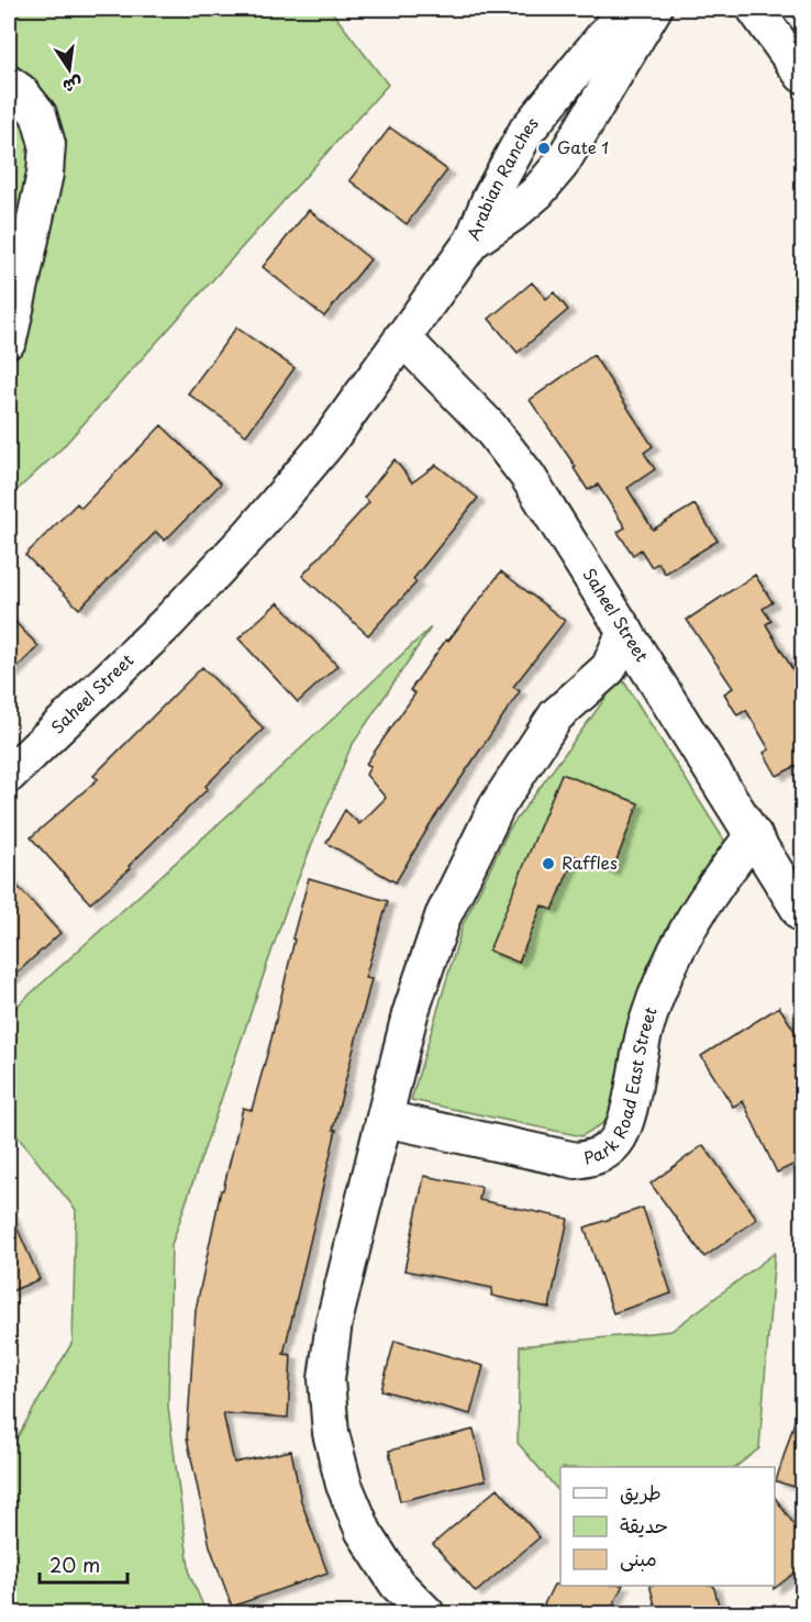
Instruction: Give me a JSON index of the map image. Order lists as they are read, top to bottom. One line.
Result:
{"streets":{"street":["Arabian Ranches","Saheel Street","Park Road East Street"]},"crossings":[["Arabian Ranches","Saheel Street"],["Saheel Street","Park Road East Street"]],"places":["Gate 1","Raffles"],"legend":["طريق","حديقة","مبنى"],"scale_bar":"20 m","north":"bottom"}
